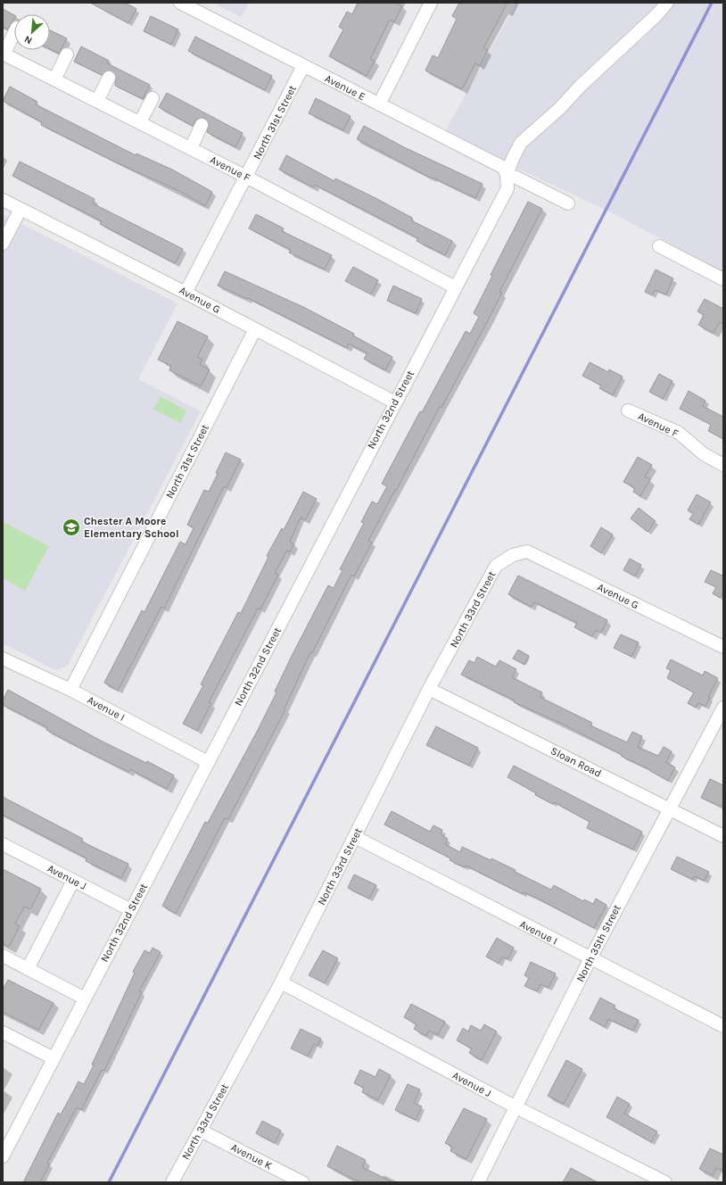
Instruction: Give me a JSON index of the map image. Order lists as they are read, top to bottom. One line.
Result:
{"streets":{"street":["Avenue E","North 31st Street","Avenue F","Avenue G","North 32nd Street","North 33rd Street","Avenue I","Sloan Road","Avenue J","North 35th Street","Avenue K"]},"crossings":[["Avenue E","North 31st Street"],["Avenue E","North 32nd Street"],["North 31st Street","Avenue F"],["North 31st Street","Avenue G"],["North 31st Street","Avenue I"],["Avenue F","North 32nd Street"],["Avenue G","North 32nd Street"],["Avenue G","North 33rd Street"],["North 32nd Street","Avenue I"],["North 32nd Street","Avenue J"],["North 33rd Street","Avenue I"],["North 33rd Street","Sloan Road"],["North 33rd Street","Avenue J"],["North 33rd Street","Avenue K"],["Avenue I","North 35th Street"],["Sloan Road","North 35th Street"],["Avenue J","North 35th Street"]],"places":{"school or university":["Chester A Moore Elementary School"]},"north":"bottom left"}
